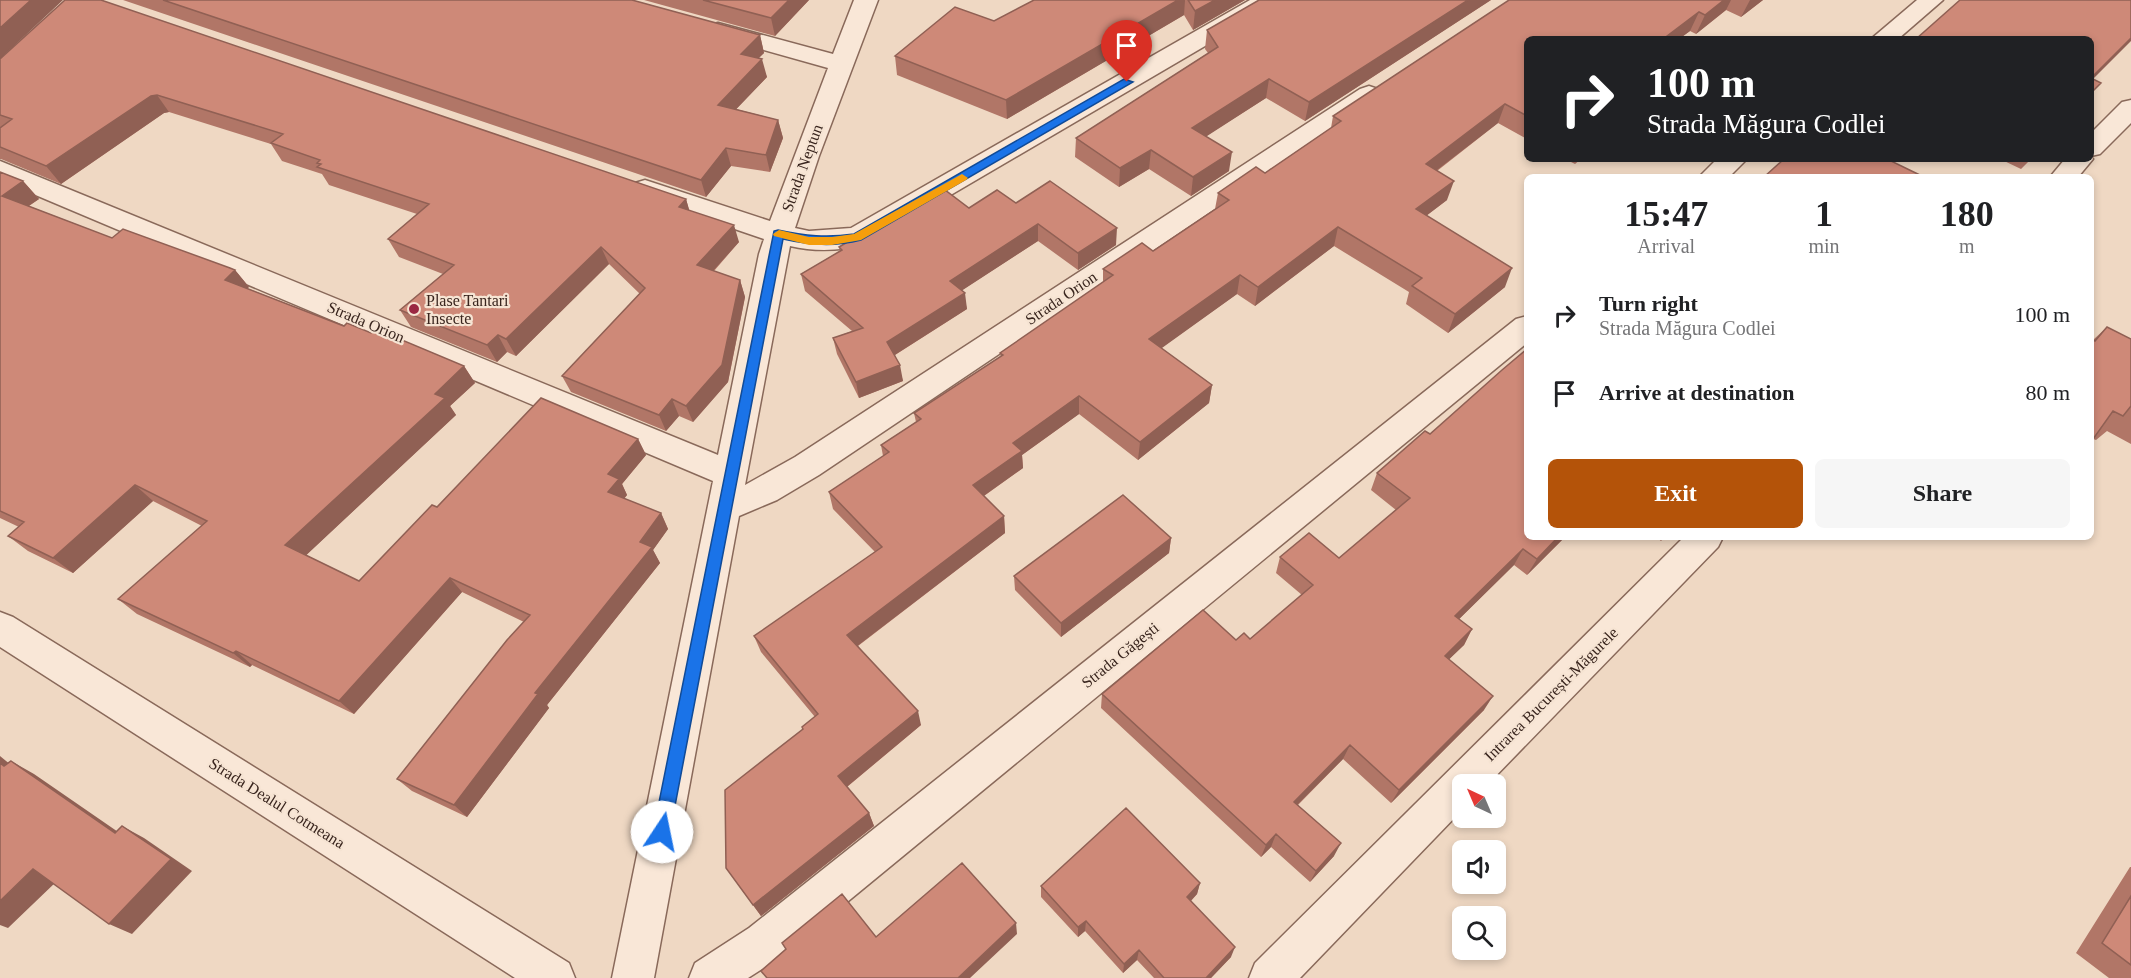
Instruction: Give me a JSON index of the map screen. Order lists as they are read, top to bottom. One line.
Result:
{"streets":{"street":["Strada Neptun","Strada Orion","Strada Găgești","Intrarea București-Măgurele","Strada Dealul Cotmeana"]},"crossings":[["Strada Neptun","Strada Orion"]],"places":["Plase Tantari Insecte"],"north":"top left","page":{"turn":["100 m","Strada Măgura Codlei"],"eta":["15:47","Arrival","1","min","180","m"],"list":[{"name":"Turn right","note":"Strada Măgura Codlei","value":"100 m"},{"name":"Arrive at destination","value":"80 m"}],"buttons":["Exit","Share"]}}
